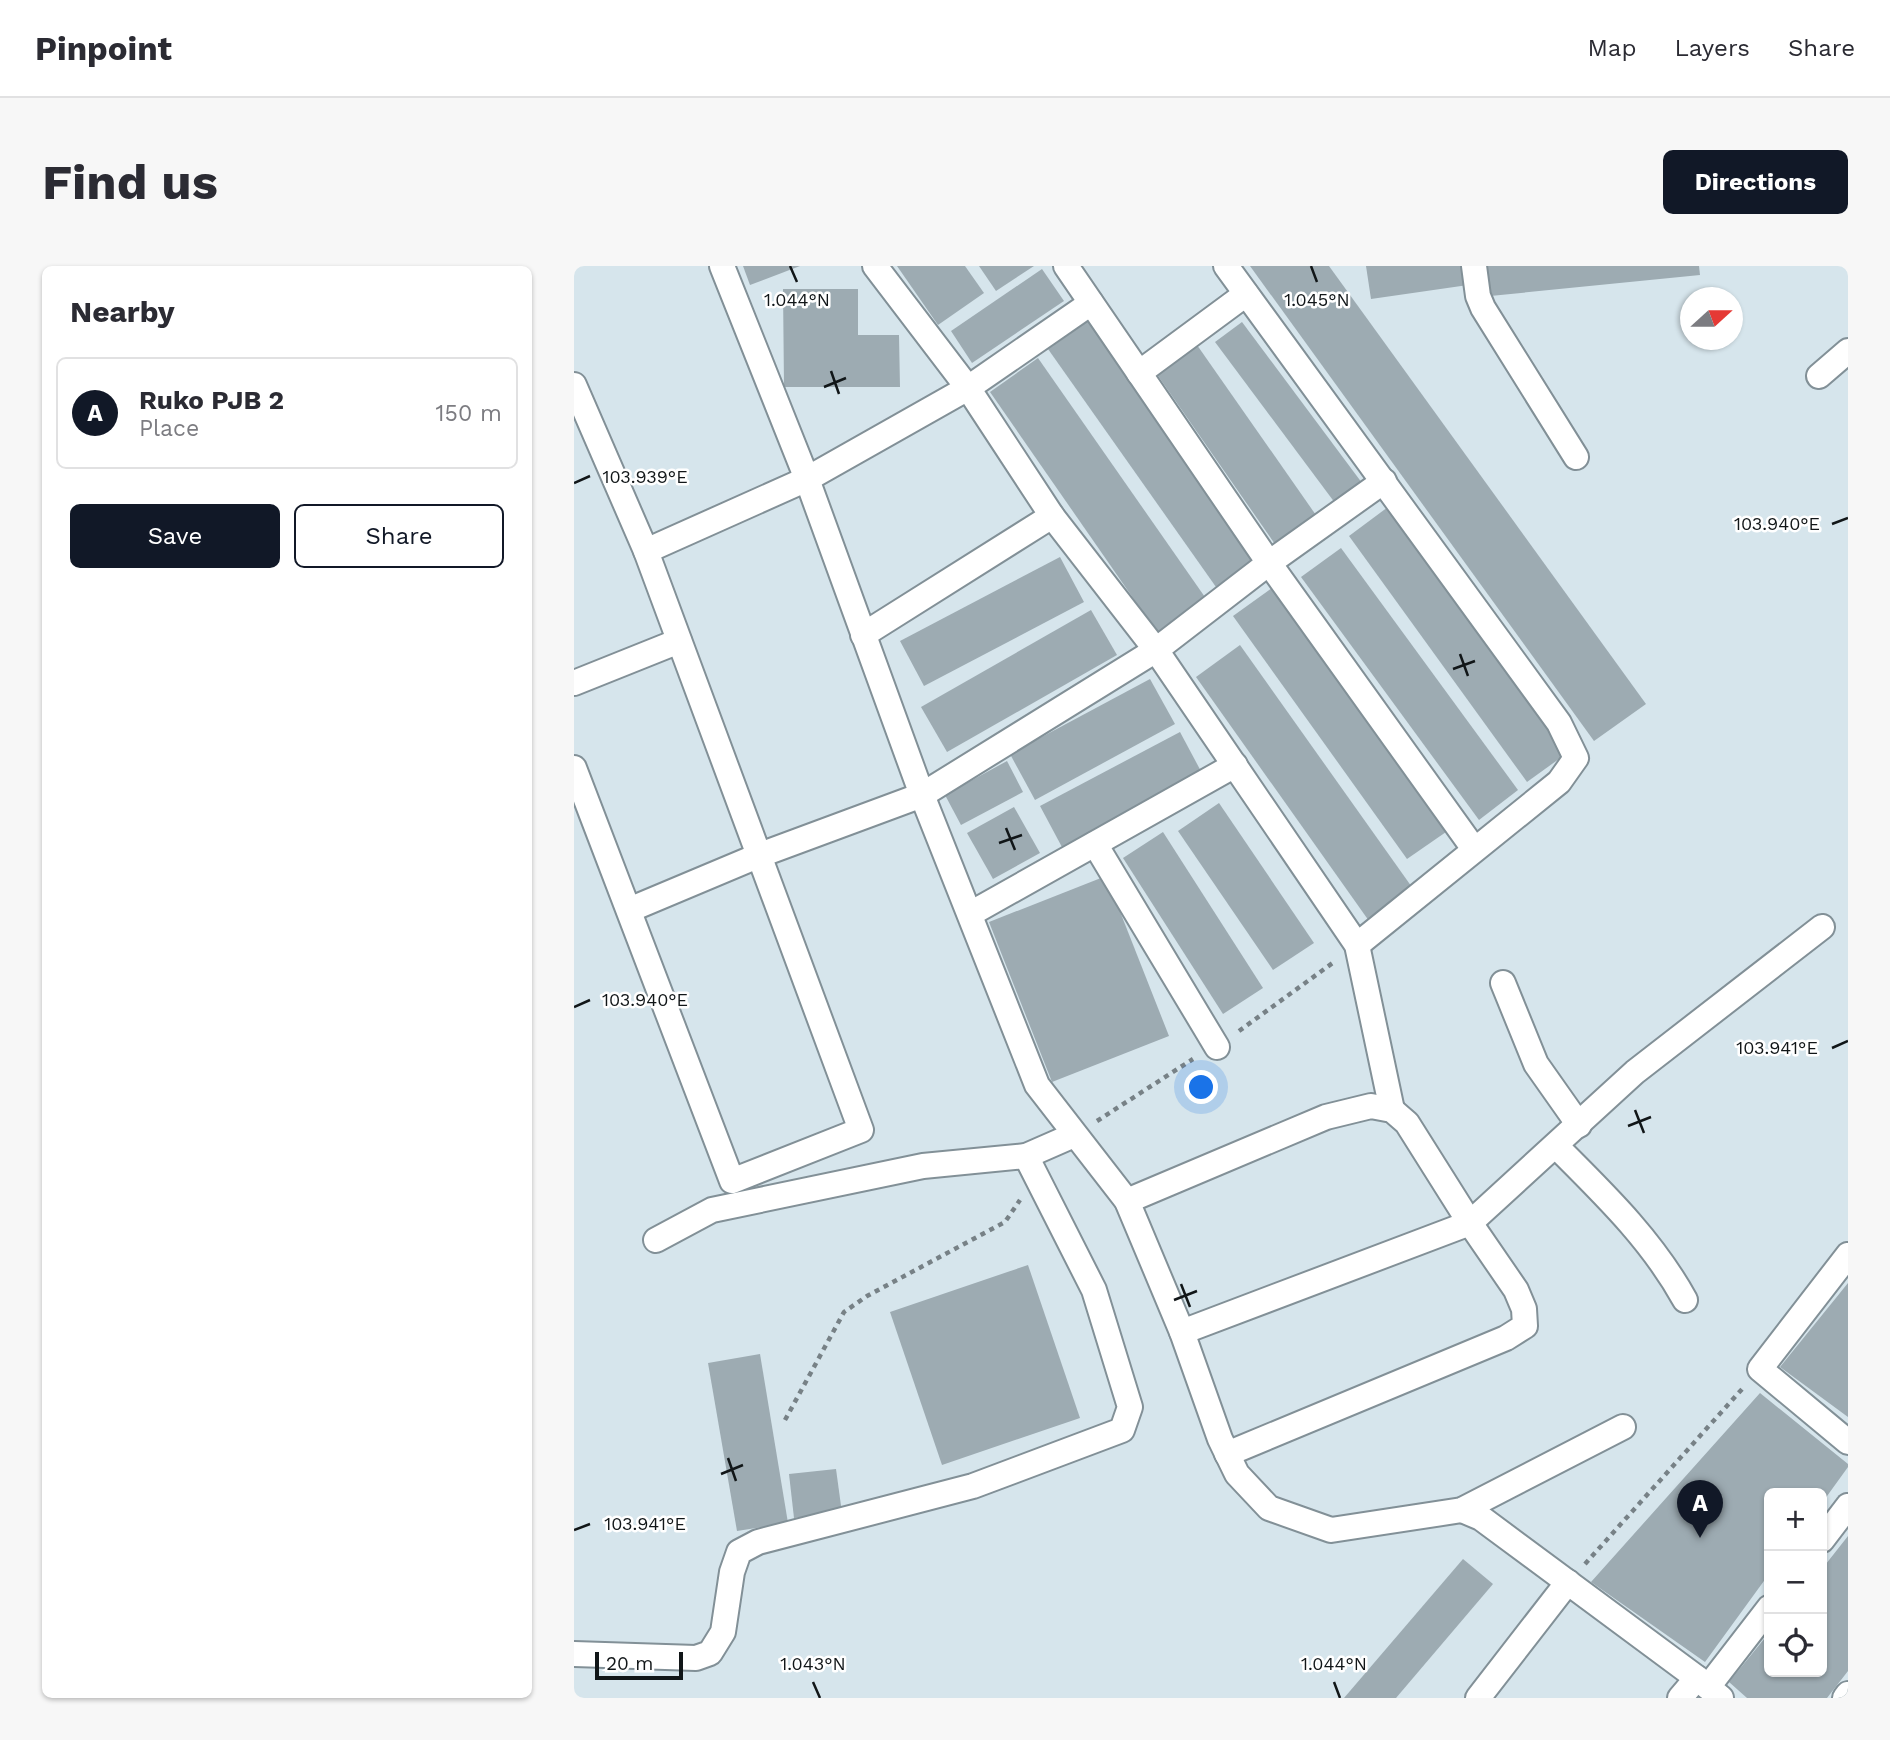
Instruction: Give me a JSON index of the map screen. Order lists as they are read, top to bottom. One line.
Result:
{"scale_bar":"20 m","north":"right","page":{"header":"Pinpoint","nav":["Map","Layers","Share"],"buttons":["Directions",["Save","Share"]],"title":"Find us","heading":"Nearby","list":[{"mark":"A","name":"Ruko PJB 2","note":"Place","value":"150 m"}],"pins":"A","map_buttons":["+","−"],"scale":"20 m"},"coordinates":["1.044°N","1.045°N","103.939°E","103.940°E","103.941°E","1.043°N"]}
